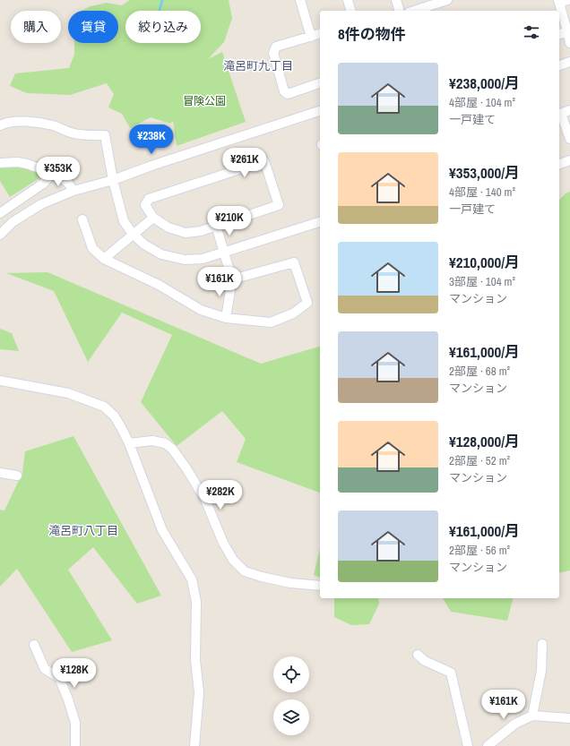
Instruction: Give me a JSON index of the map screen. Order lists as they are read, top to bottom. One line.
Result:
{"districts":["滝呂町九丁目","滝呂町八丁目"],"parks":["冒険公園"],"page":{"chip":["購入","賃貸","絞り込み"],"heading":"8件の物件","list":[{"name":"¥238,000/月","note":"4部屋 · 104 m² · 一戸建て"},{"name":"¥353,000/月","note":"4部屋 · 140 m² · 一戸建て"},{"name":"¥210,000/月","note":"3部屋 · 104 m² · マンション"},{"name":"¥161,000/月","note":"2部屋 · 68 m² · マンション"},{"name":"¥128,000/月","note":"2部屋 · 52 m² · マンション"},{"name":"¥161,000/月","note":"2部屋 · 56 m² · マンション"}],"price":["¥238K","¥261K","¥353K","¥210K","¥161K","¥282K","¥128K","¥161K"]}}
